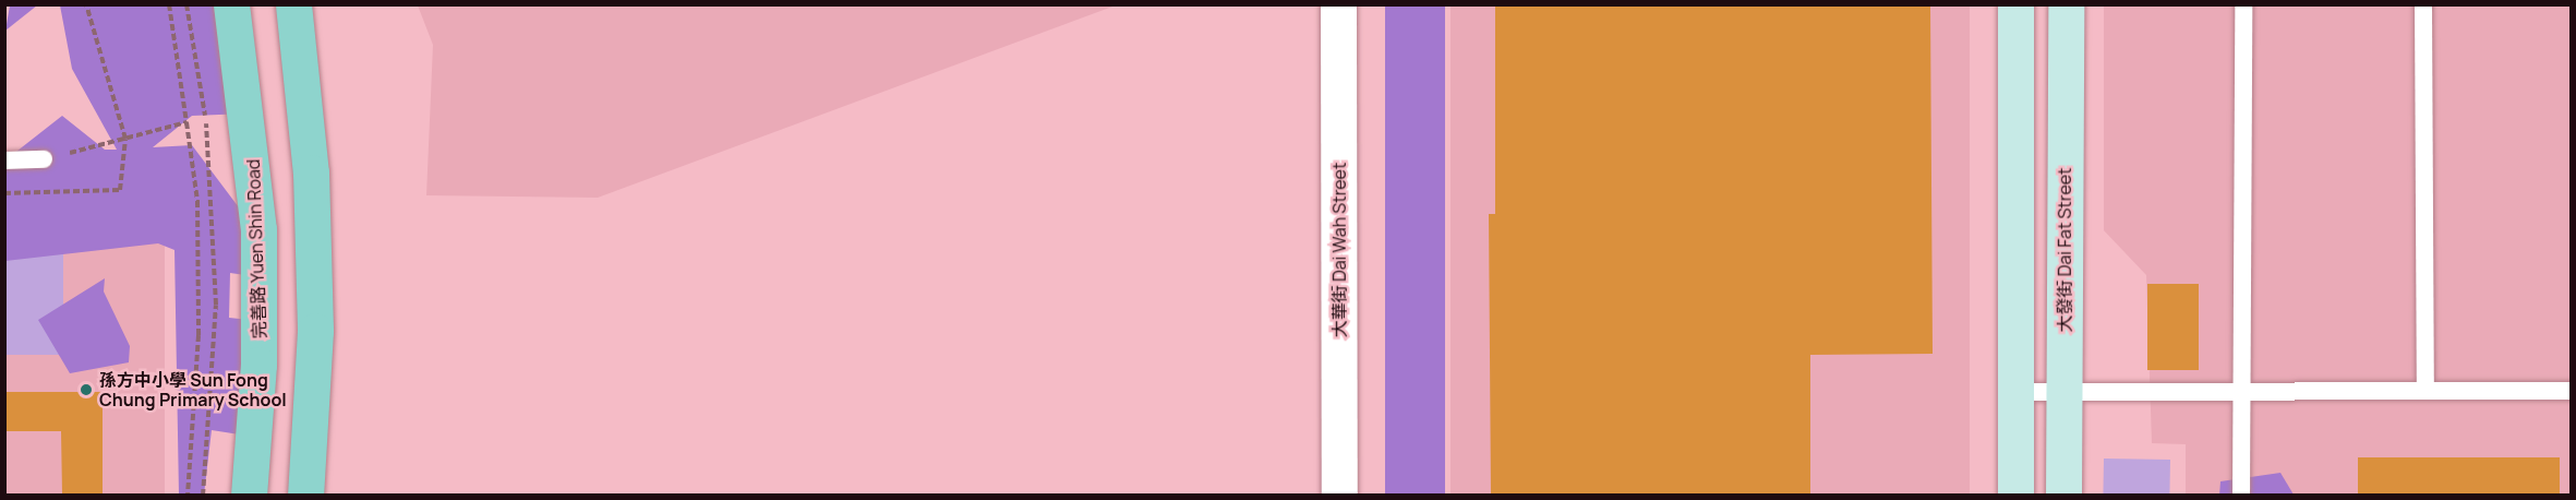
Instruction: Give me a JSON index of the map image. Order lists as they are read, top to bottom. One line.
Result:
{"streets":{"main road":["完善路 Yuen Shin Road"],"street":["大華街 Dai Wah Street","大發街 Dai Fat Street"]},"places":["孫方中小學 Sun Fong Chung Primary School"]}
